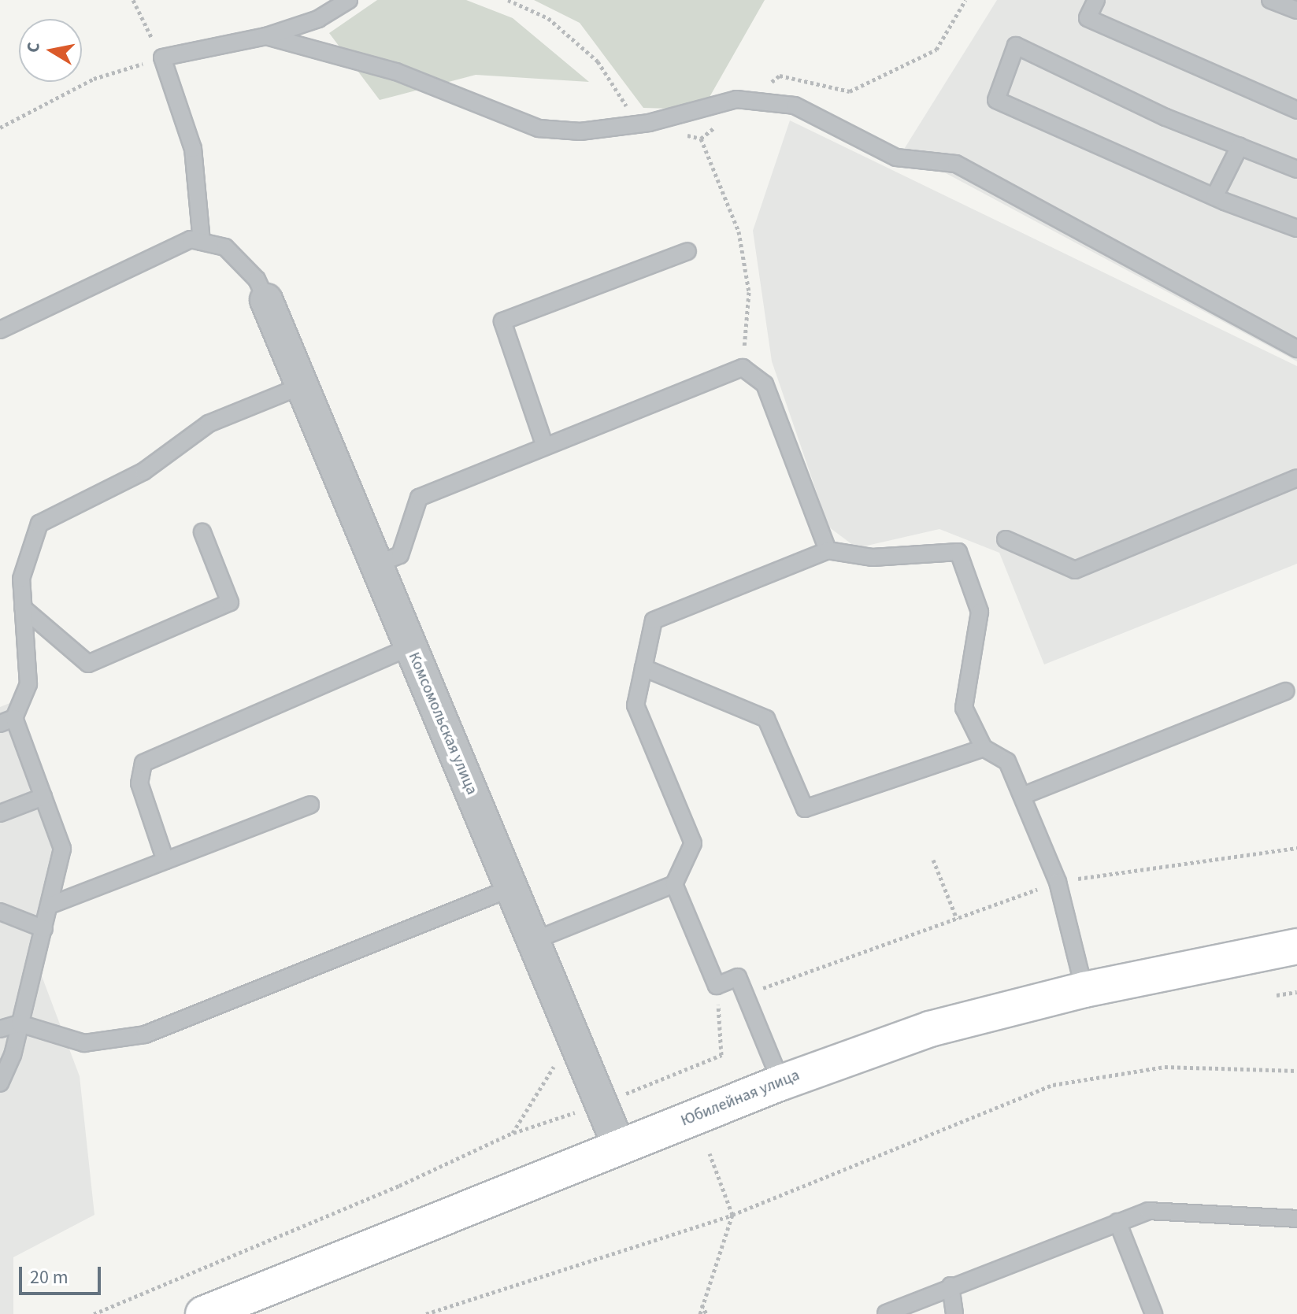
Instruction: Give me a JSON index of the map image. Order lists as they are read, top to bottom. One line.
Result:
{"streets":{"main road":["Юбилейная улица"],"street":["Комсомольская улица"]},"crossings":[["Комсомольская улица","Юбилейная улица"]],"scale_bar":"20 m","north":"left"}
